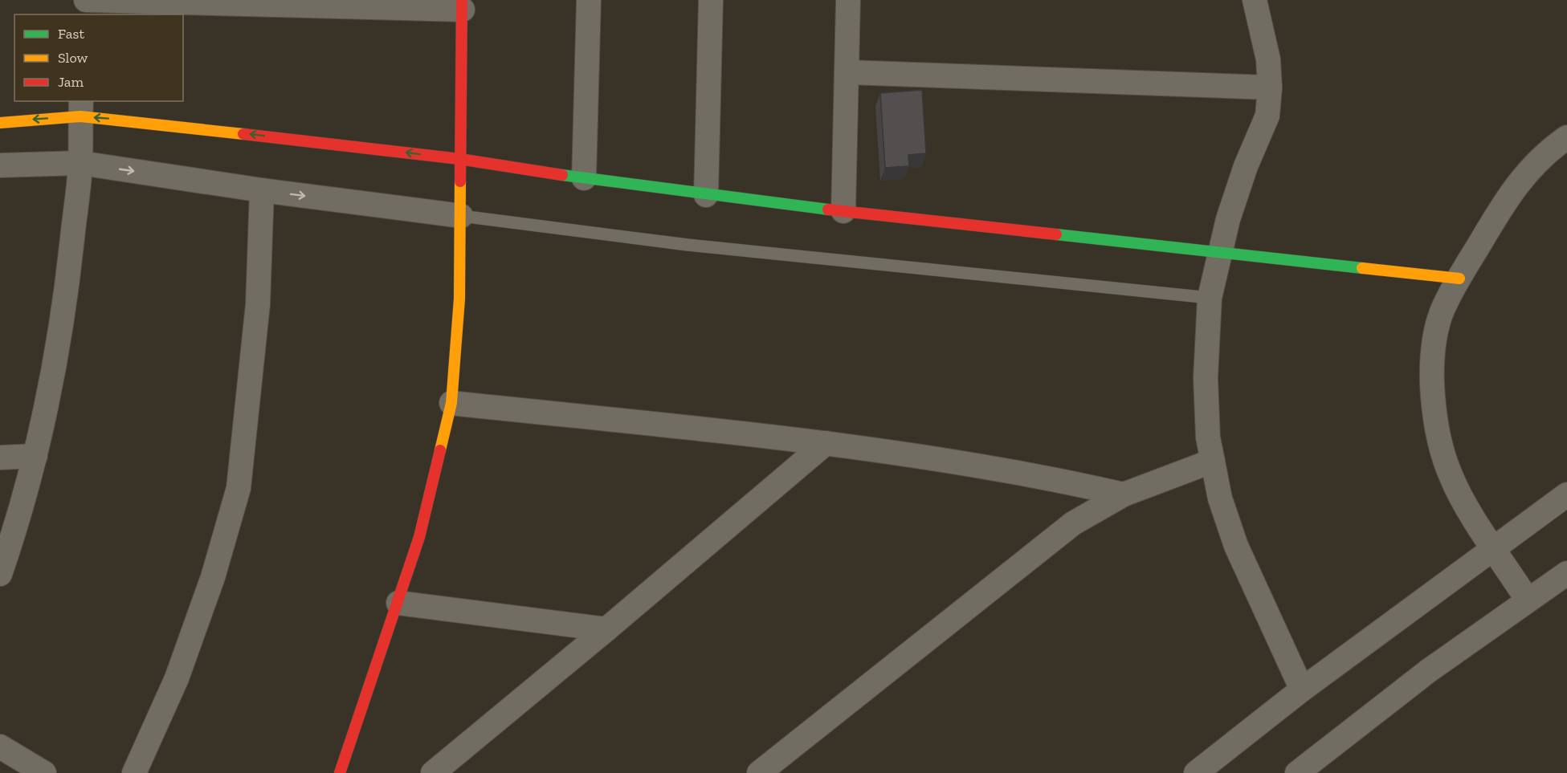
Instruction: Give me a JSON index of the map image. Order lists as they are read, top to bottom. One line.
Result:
{"legend":["Fast","Slow","Jam"]}
